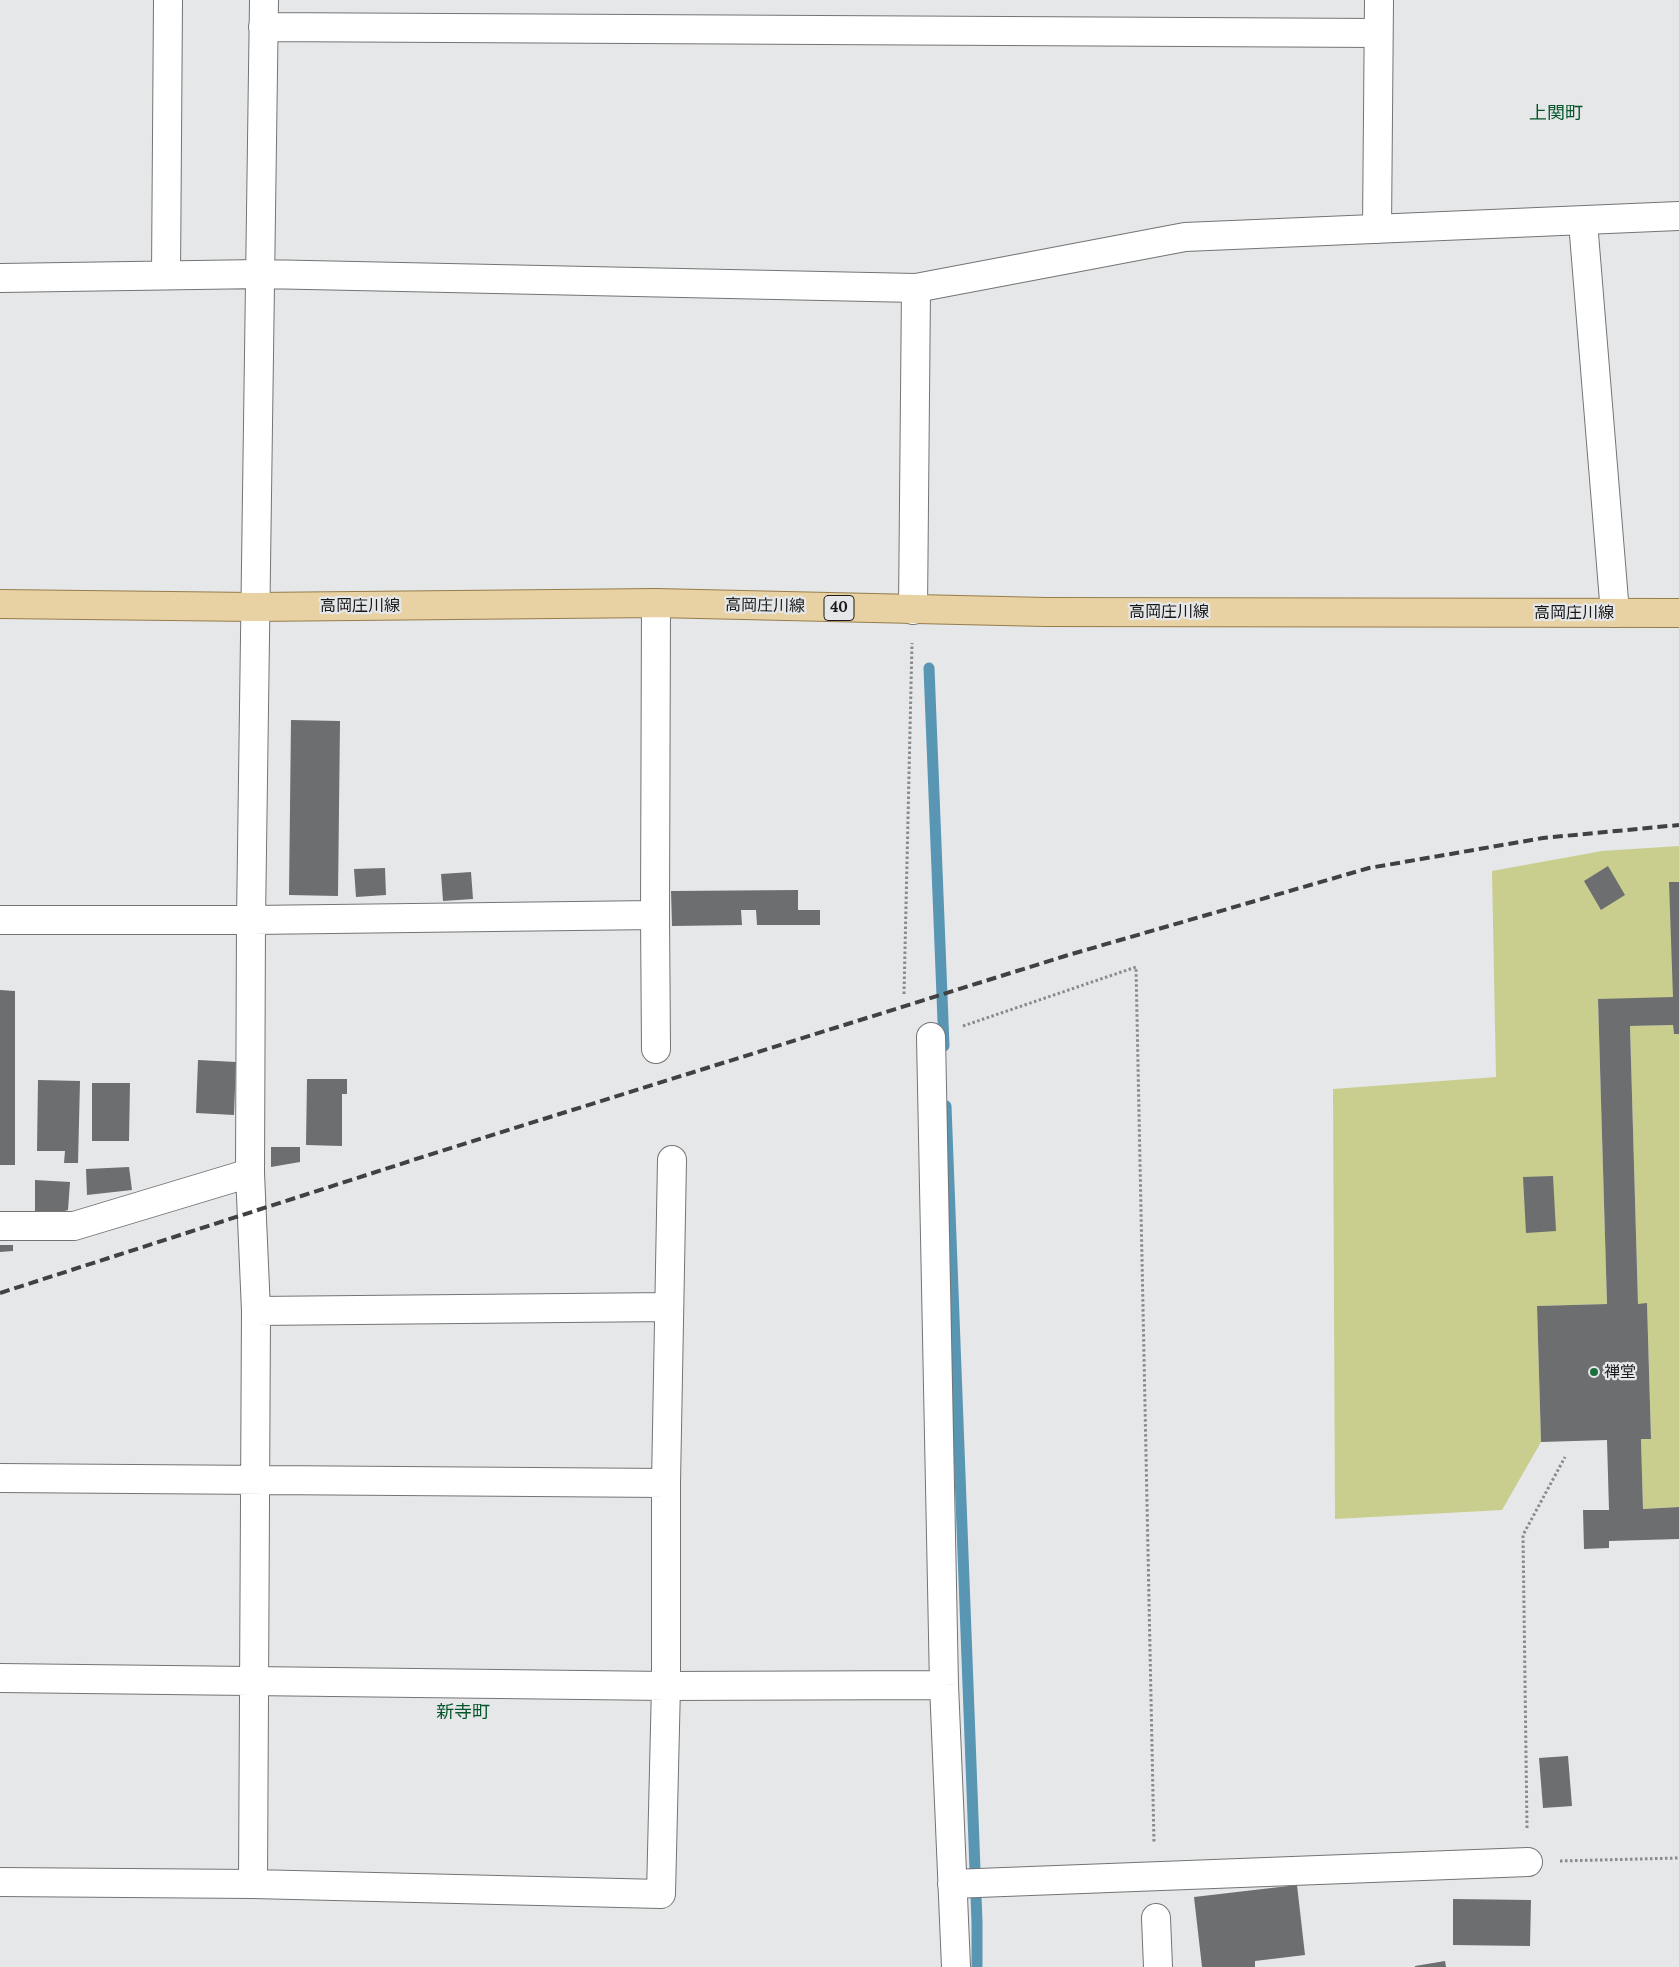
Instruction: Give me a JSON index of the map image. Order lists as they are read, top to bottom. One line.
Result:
{"streets":{"main road":["高岡庄川線","40"]},"districts":["上関町","新寺町"],"places":["禅堂"]}
